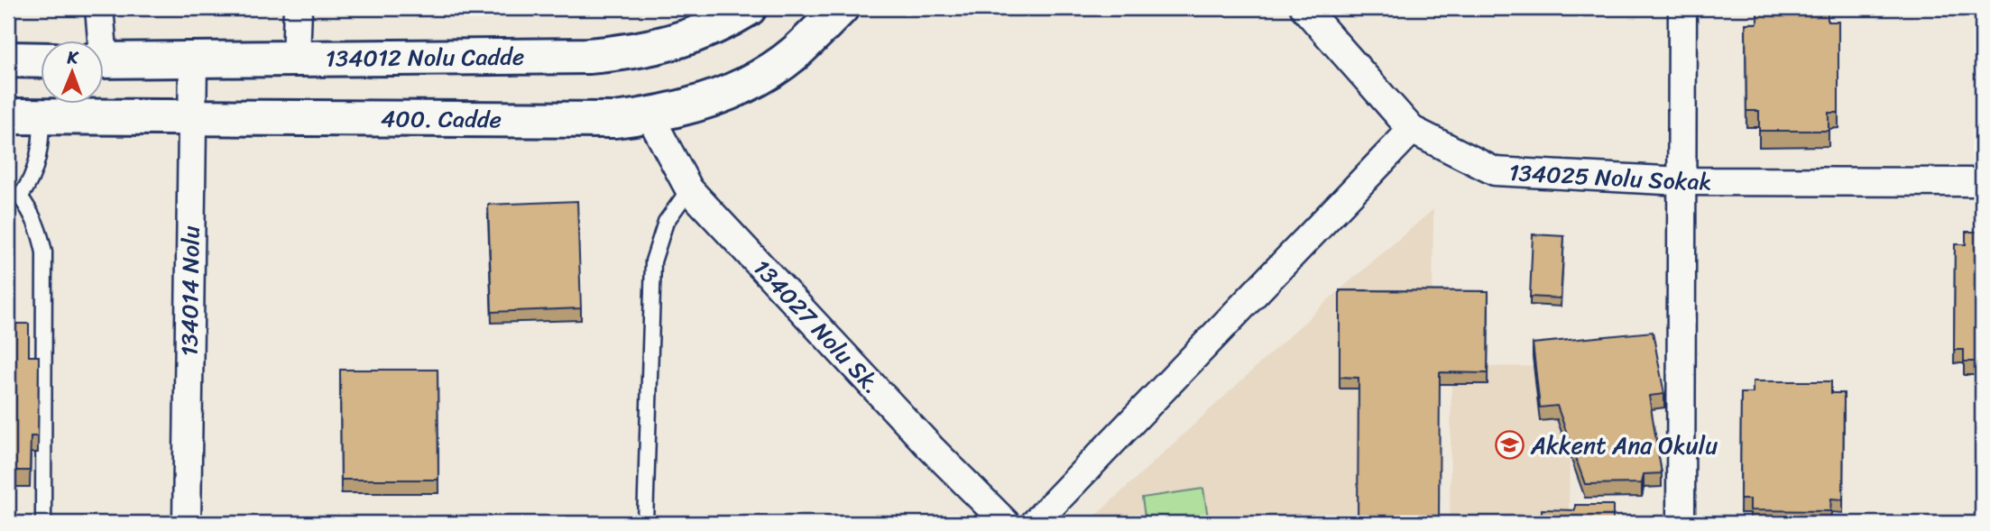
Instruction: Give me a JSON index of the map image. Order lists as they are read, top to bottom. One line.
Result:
{"streets":{"main road":["134012 Nolu Cadde","400. Cadde"],"street":["134025 Nolu Sokak","134014 Nolu","134027 Nolu Sk."]},"crossings":[["134012 Nolu Cadde","134014 Nolu"],["400. Cadde","134014 Nolu"],["400. Cadde","134027 Nolu Sk."]],"places":{"school or university":["Akkent Ana Okulu"]},"north":"top"}
